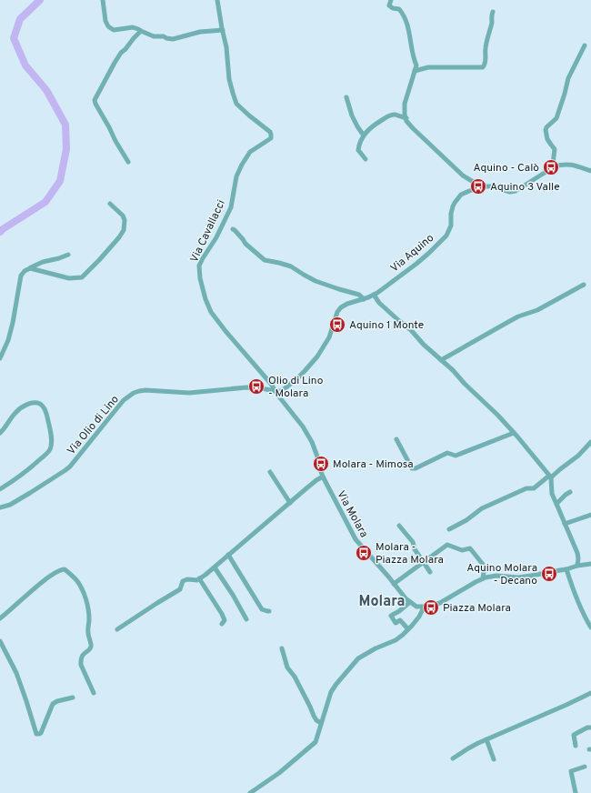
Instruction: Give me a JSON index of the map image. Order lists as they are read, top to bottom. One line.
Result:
{"streets":{"street":["Via Cavallacci","Via Aquino","Via Olio di Lino","Via Molara"]},"crossings":[["Via Cavallacci","Via Aquino"],["Via Cavallacci","Via Olio di Lino"],["Via Cavallacci","Via Molara"],["Via Aquino","Via Olio di Lino"],["Via Aquino","Via Molara"],["Via Olio di Lino","Via Molara"]],"districts":["Molara"],"places":{"bus stop":["Aquino - Calò","Aquino 3 Valle","Aquino 1 Monte","Olio di Lino - Molara","Molara - Mimosa","Molara - Piazza Molara","Aquino Molara - Decano","Piazza Molara"]}}
